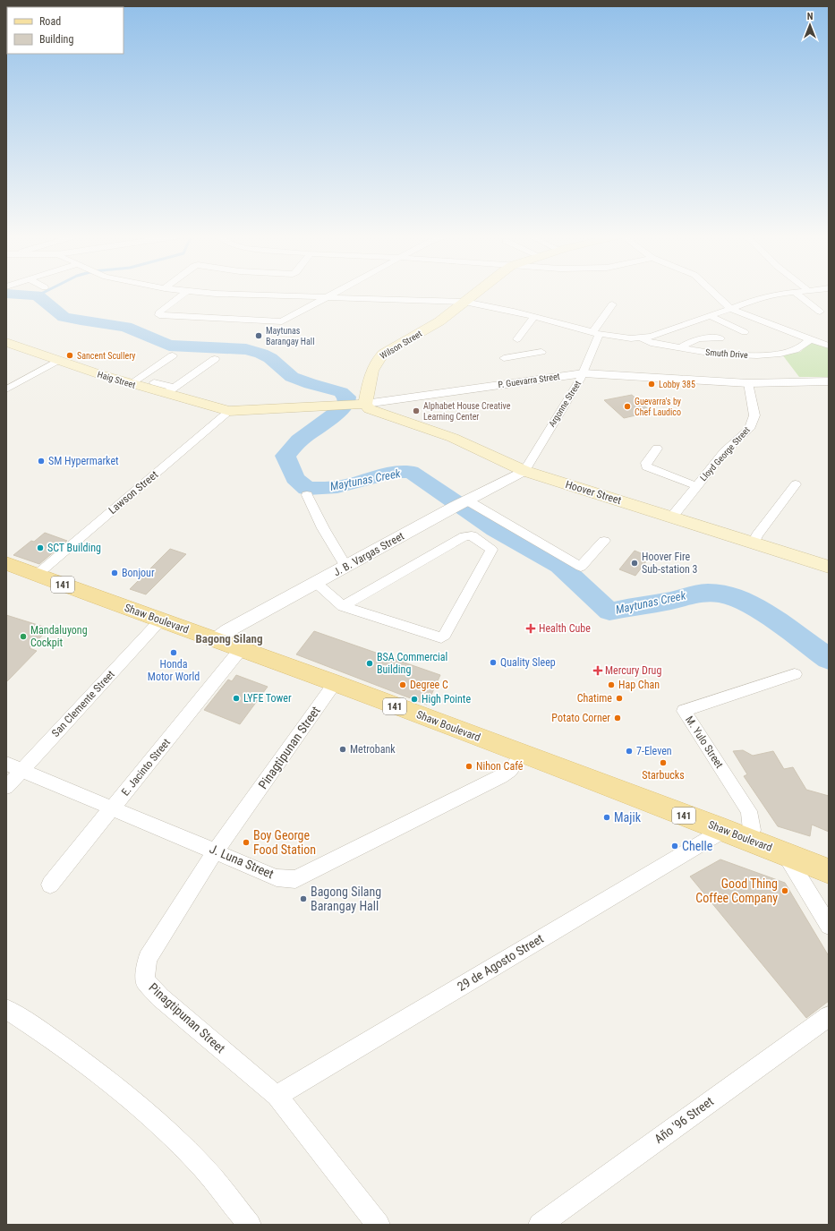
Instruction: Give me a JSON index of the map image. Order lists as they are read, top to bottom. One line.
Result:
{"streets":{"main road":["Wilson Street","Haig Street","P. Guevarra Street","Hoover Street","141","Shaw Boulevard"],"street":["Smuth Drive","Argonne Street","Lloyd George Street","Lawson Street","J. B. Vargas Street","San Clemente Street","M. Yulo Street","Pinagtipunan Street","E. Jacinto Street","J. Luna Street","29 de Agosto Street","Año '96 Street"]},"crossings":[["Wilson Street","P. Guevarra Street"],["Wilson Street","Hoover Street"],["Haig Street","P. Guevarra Street"],["Haig Street","Lawson Street"],["P. Guevarra Street","Argonne Street"],["P. Guevarra Street","Lloyd George Street"],["P. Guevarra Street","Lawson Street"],["P. Guevarra Street","Hoover Street"],["Argonne Street","Hoover Street"],["Argonne Street","J. B. Vargas Street"],["Lloyd George Street","Hoover Street"],["Lawson Street","Shaw Boulevard"],["Hoover Street","J. B. Vargas Street"],["J. B. Vargas Street","Shaw Boulevard"],["Shaw Boulevard","San Clemente Street"],["Shaw Boulevard","M. Yulo Street"],["Shaw Boulevard","Pinagtipunan Street"],["Shaw Boulevard","E. Jacinto Street"],["Shaw Boulevard","J. Luna Street"],["Shaw Boulevard","29 de Agosto Street"],["San Clemente Street","J. Luna Street"],["Pinagtipunan Street","J. Luna Street"],["Pinagtipunan Street","29 de Agosto Street"],["E. Jacinto Street","J. Luna Street"]],"districts":["Bagong Silang"],"water":["Maytunas Creek"],"places":{"other":["Maytunas Barangay Hall","Sancent Scullery","Lobby 385","Guevarra's by Chef Laudico","Alphabet House Creative Learning Center","SM Hypermarket","SCT Building","Hoover Fire Sub-station 3","Bonjour","Mandaluyong Cockpit","Honda Motor World","Quality Sleep","BSA Commercial Building","Degree C","Hap Chan","LYFE Tower","Chatime","High Pointe","Potato Corner","Metrobank","7-Eleven","Starbucks","Nihon Café","Majik","Boy George Food Station","Chelle","Good Thing Coffee Company","Bagong Silang Barangay Hall"],"health":["Health Cube","Mercury Drug"]},"legend":["Road","Building"],"north":"top"}
